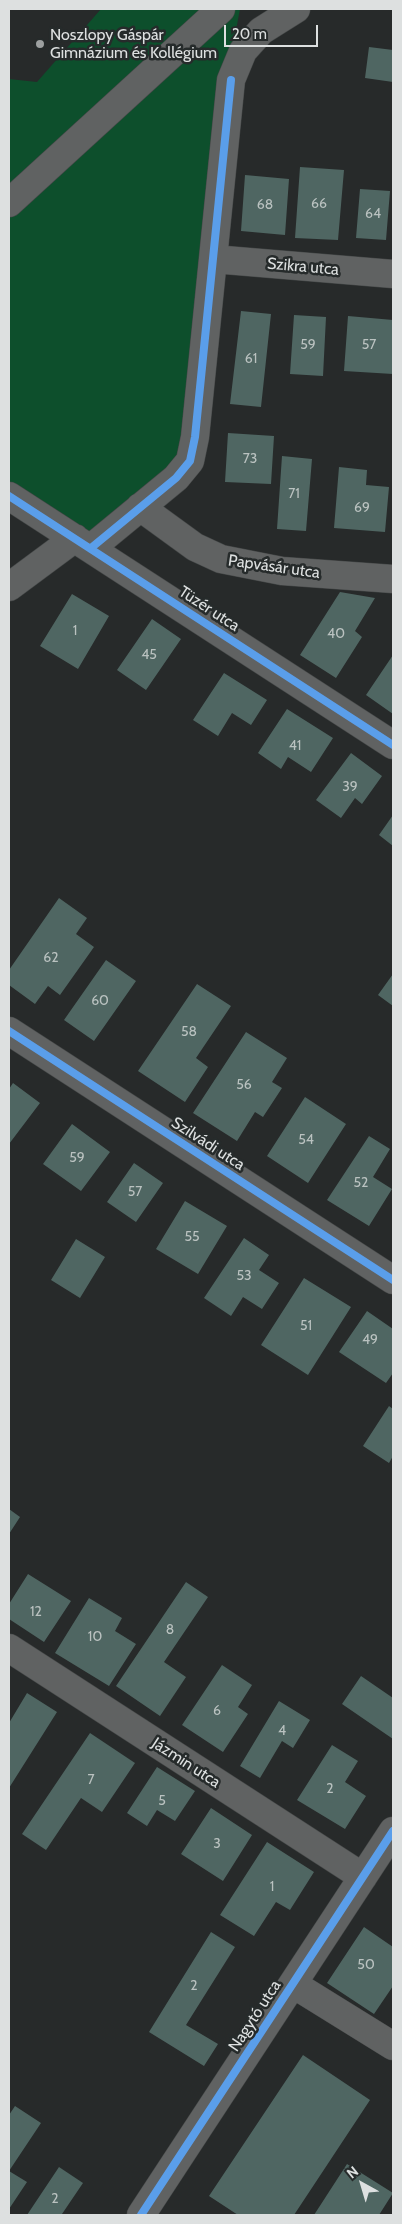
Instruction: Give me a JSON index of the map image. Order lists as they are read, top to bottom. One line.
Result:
{"streets":{"street":["Szikra utca","Papvásár utca","Tüzér utca","Szilvádi utca","Jázmin utca","Nagytó utca"]},"crossings":[["Jázmin utca","Nagytó utca"]],"places":["Noszlopy Gáspár Gimnázium és Kollégium"],"house_numbers":["66","68","64","59","57","61","73","71","69","1","40","45","41","39","62","60","58","56","54","59","52","57","55","53","51","49","12","8","10","6","4","7","2","5","3","1","50","2","2"],"scale_bar":"20 m","north":"top left"}
